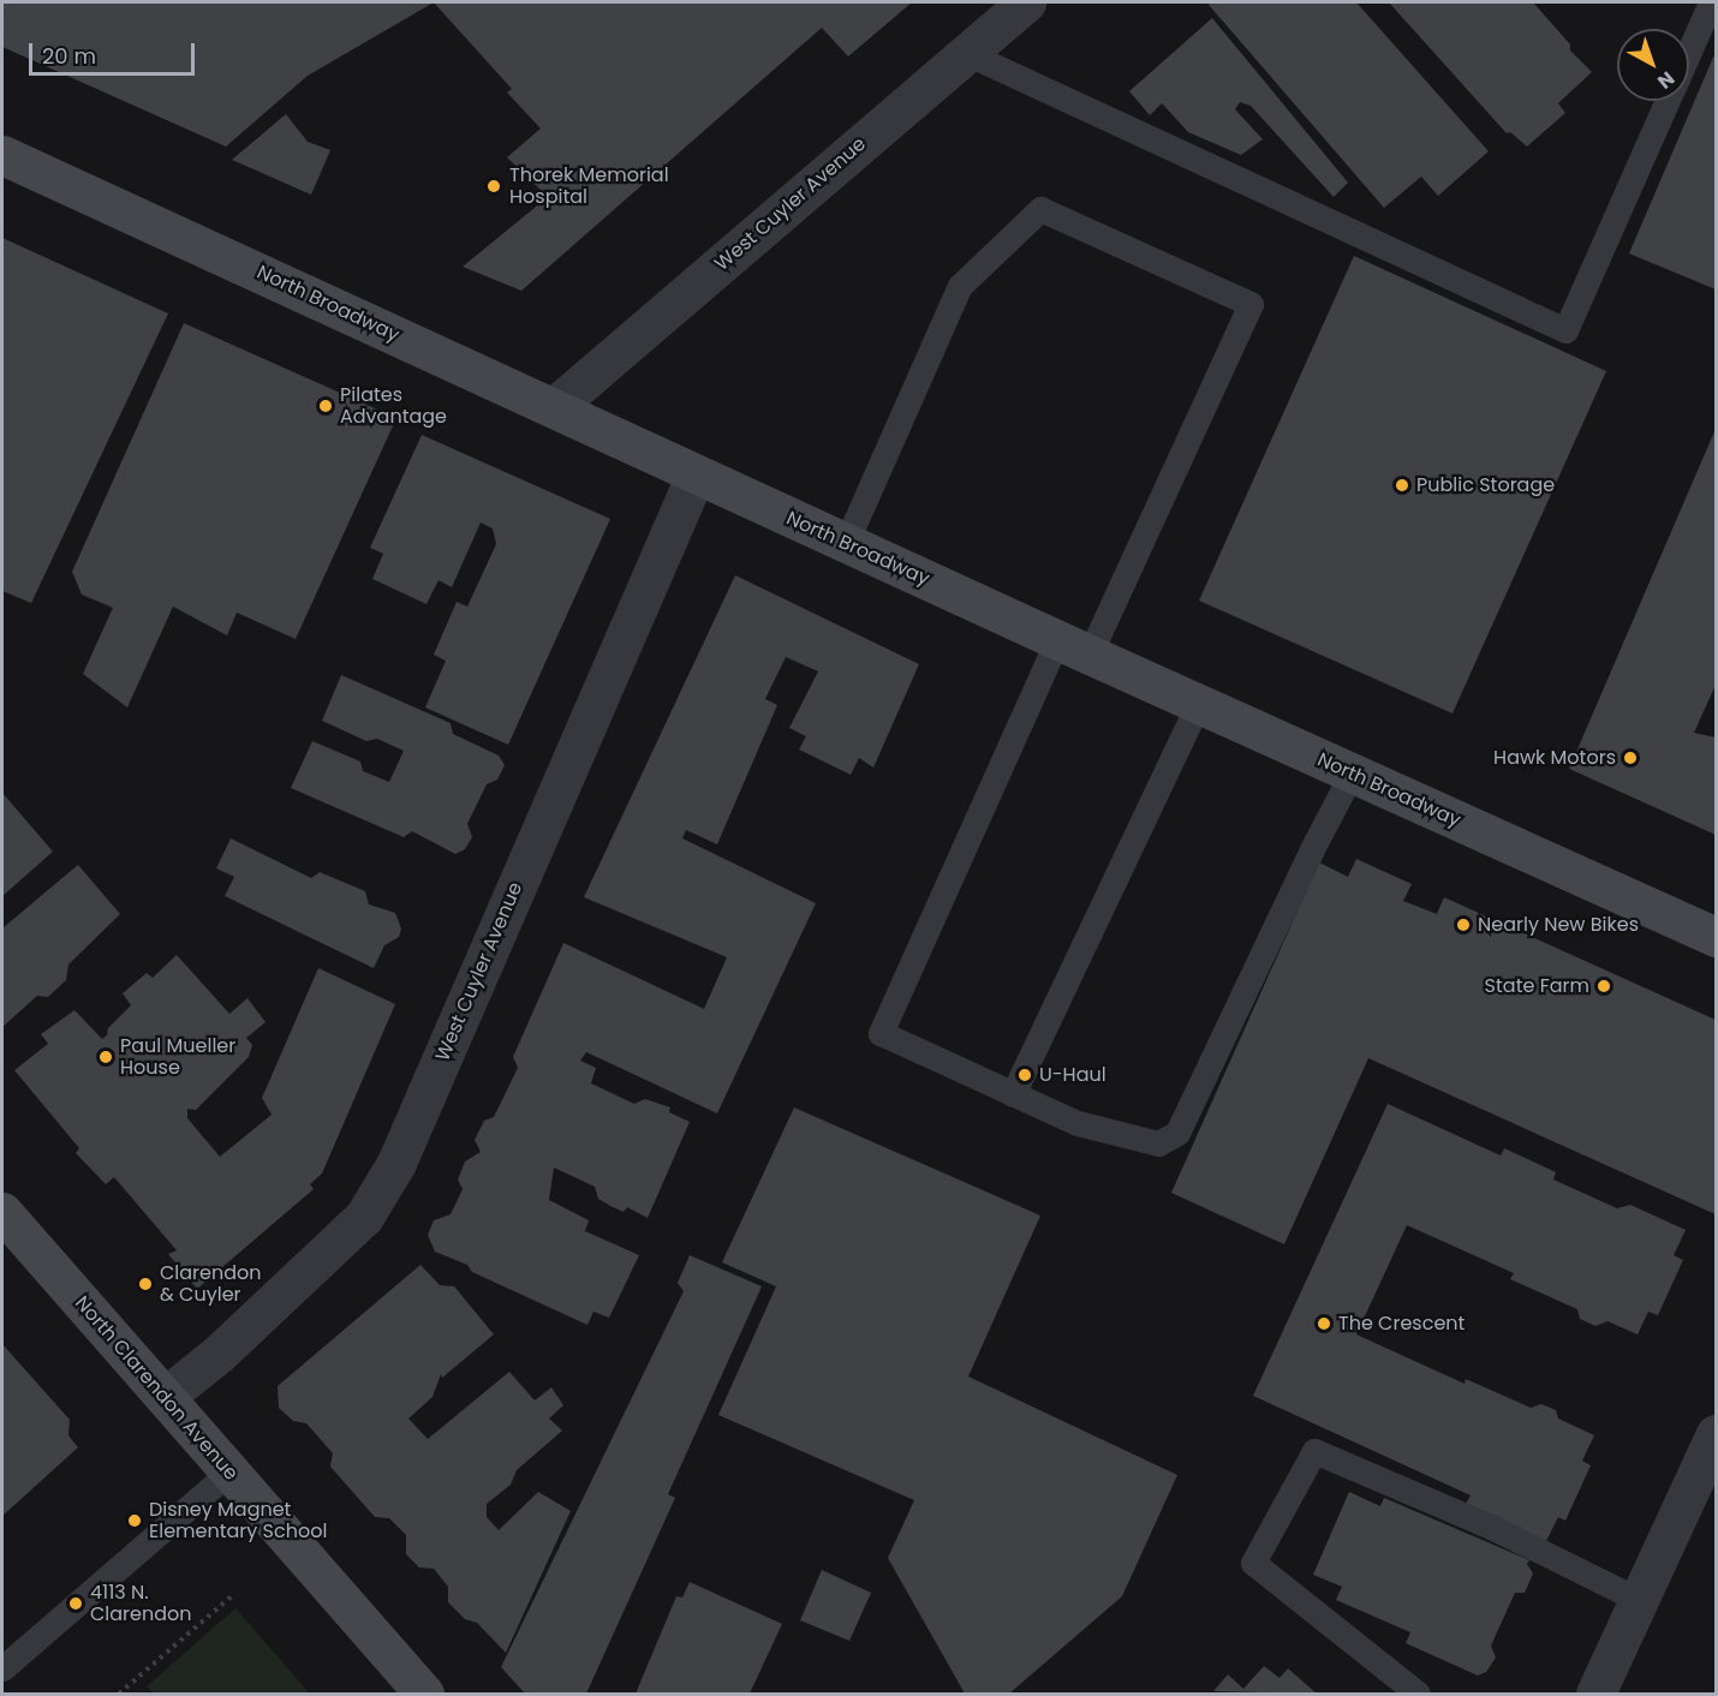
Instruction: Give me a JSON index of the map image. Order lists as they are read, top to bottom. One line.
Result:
{"streets":{"main road":["North Broadway","North Clarendon Avenue"],"street":["West Cuyler Avenue"]},"crossings":[["West Cuyler Avenue","North Broadway"],["West Cuyler Avenue","North Clarendon Avenue"]],"places":["Thorek Memorial Hospital","Pilates Advantage","Public Storage","Hawk Motors","Nearly New Bikes","State Farm","Paul Mueller House","U-Haul","Clarendon & Cuyler","The Crescent","Disney Magnet Elementary School","4113 N. Clarendon"],"scale_bar":"20 m","north":"bottom right"}
